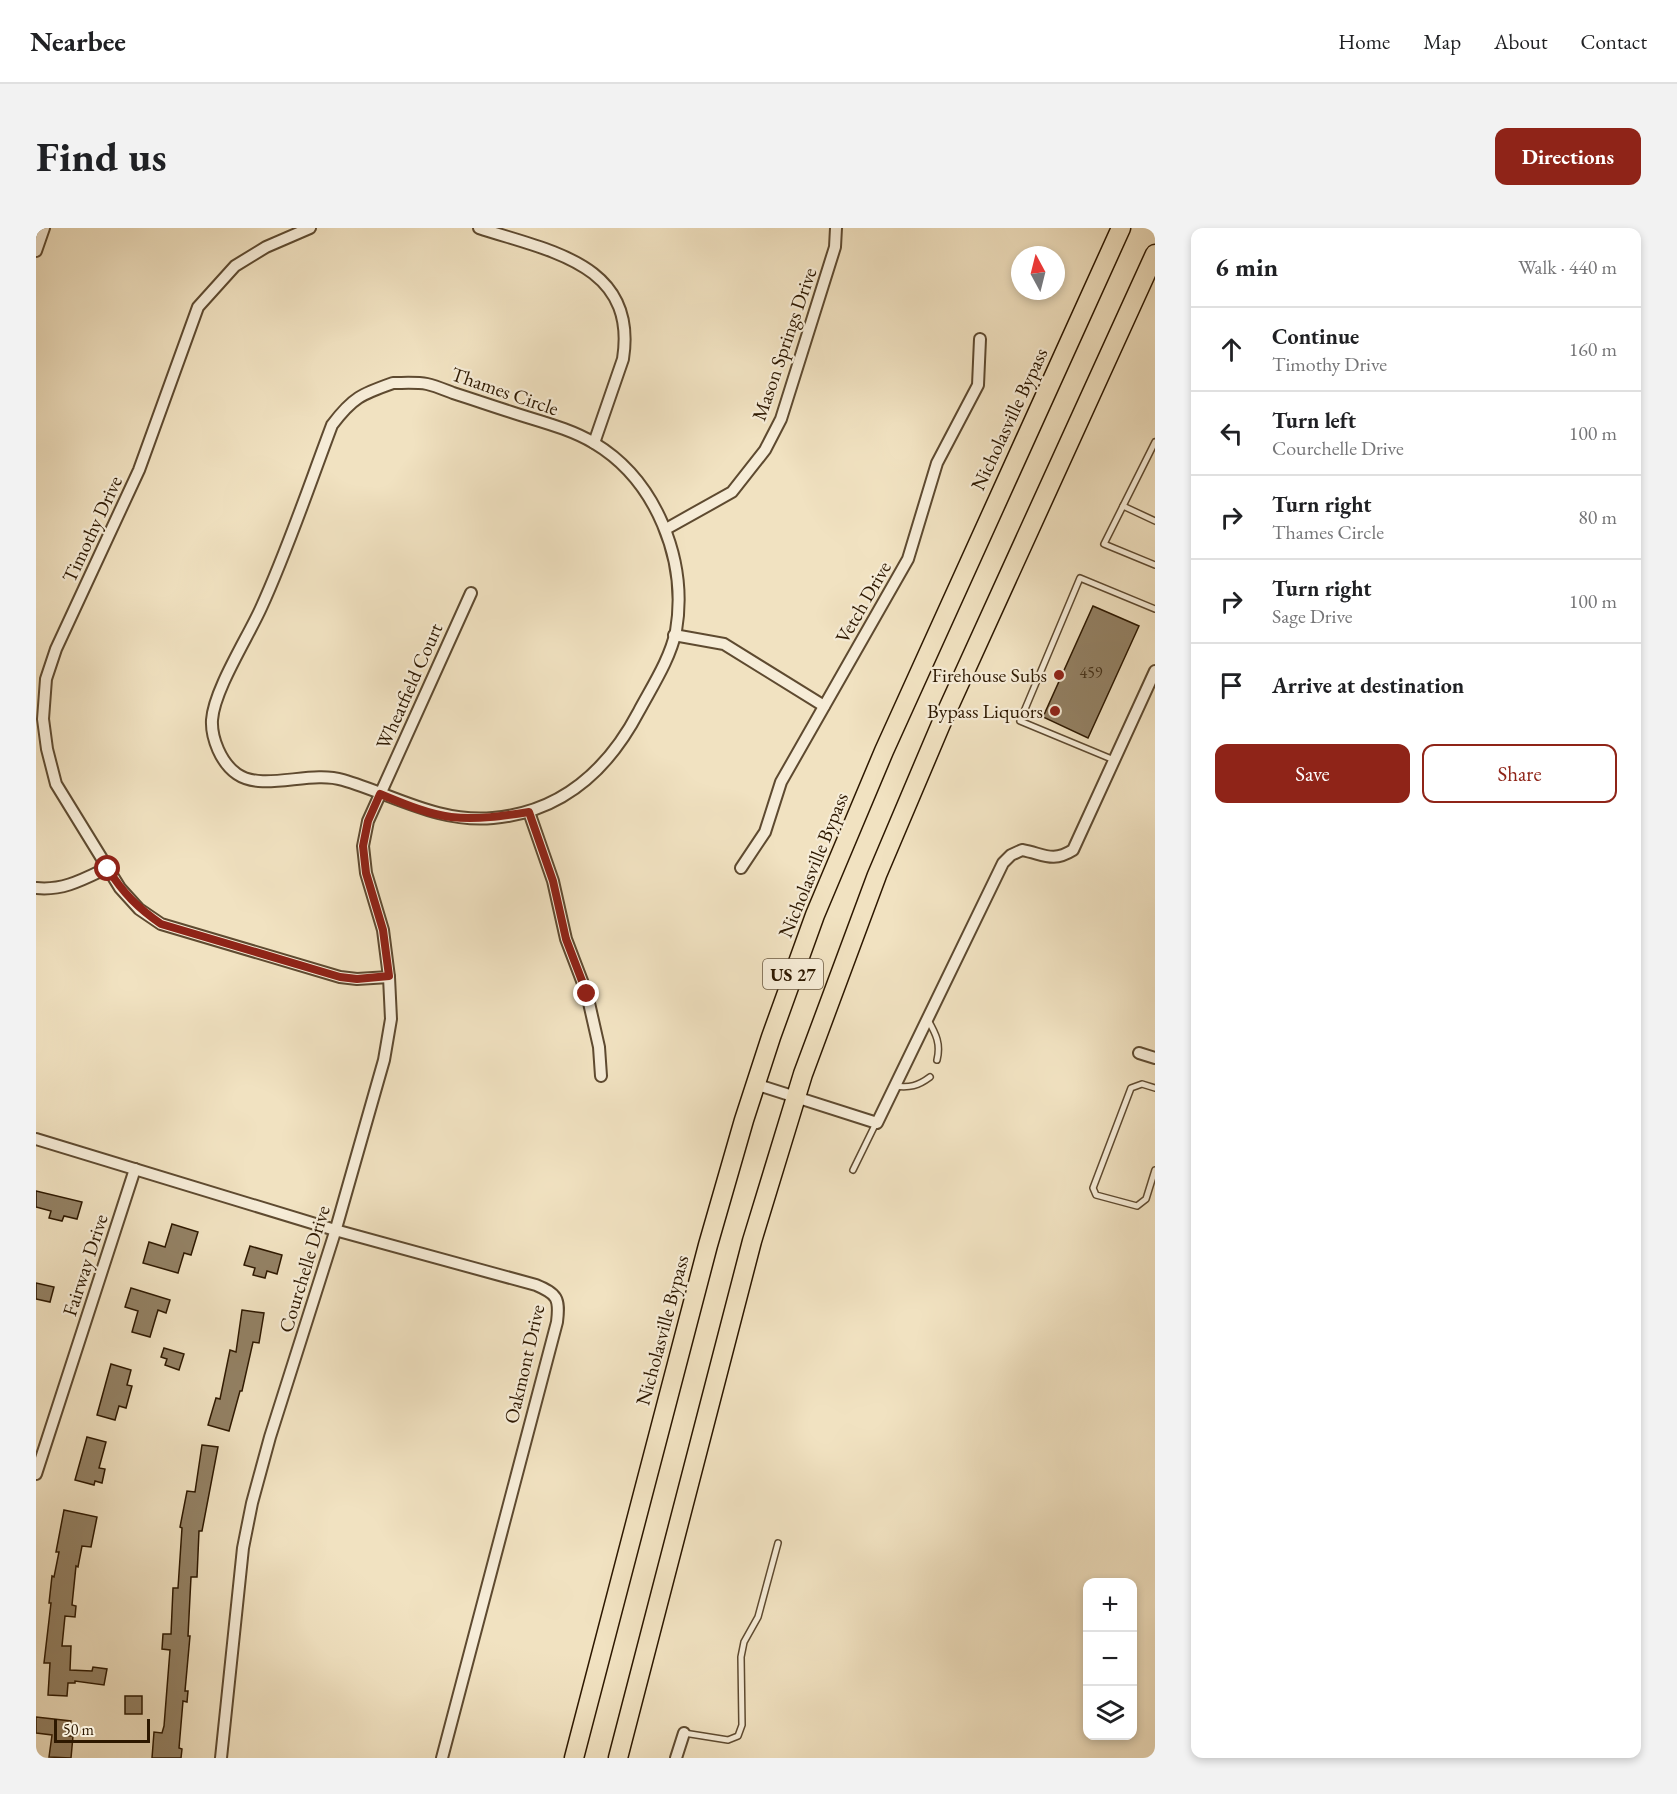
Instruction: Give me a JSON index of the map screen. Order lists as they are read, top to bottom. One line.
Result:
{"streets":{"highway":["Nicholasville Bypass","US 27"],"street":["Mason Springs Drive","Thames Circle","Timothy Drive","Vetch Drive","Wheatfield Court","Fairway Drive","Courchelle Drive","Oakmont Drive"]},"crossings":[["Mason Springs Drive","Thames Circle"],["Thames Circle","Wheatfield Court"],["Thames Circle","Courchelle Drive"],["Timothy Drive","Courchelle Drive"],["Wheatfield Court","Courchelle Drive"],["Fairway Drive","Oakmont Drive"],["Courchelle Drive","Oakmont Drive"]],"places":["Firehouse Subs","Bypass Liquors"],"house_numbers":["459"],"scale_bar":"50 m","north":"top","page":{"header":"Nearbee","nav":["Home","Map","About","Contact"],"buttons":["Directions",["Save","Share"]],"title":"Find us","heading":["6 min","Walk · 440 m"],"list":[["Continue","Timothy Drive","160 m"],["Turn left","Courchelle Drive","100 m"],["Turn right","Thames Circle","80 m"],["Turn right","Sage Drive","100 m"],"Arrive at destination"],"map_buttons":["+","−"],"scale":"50 m"}}
